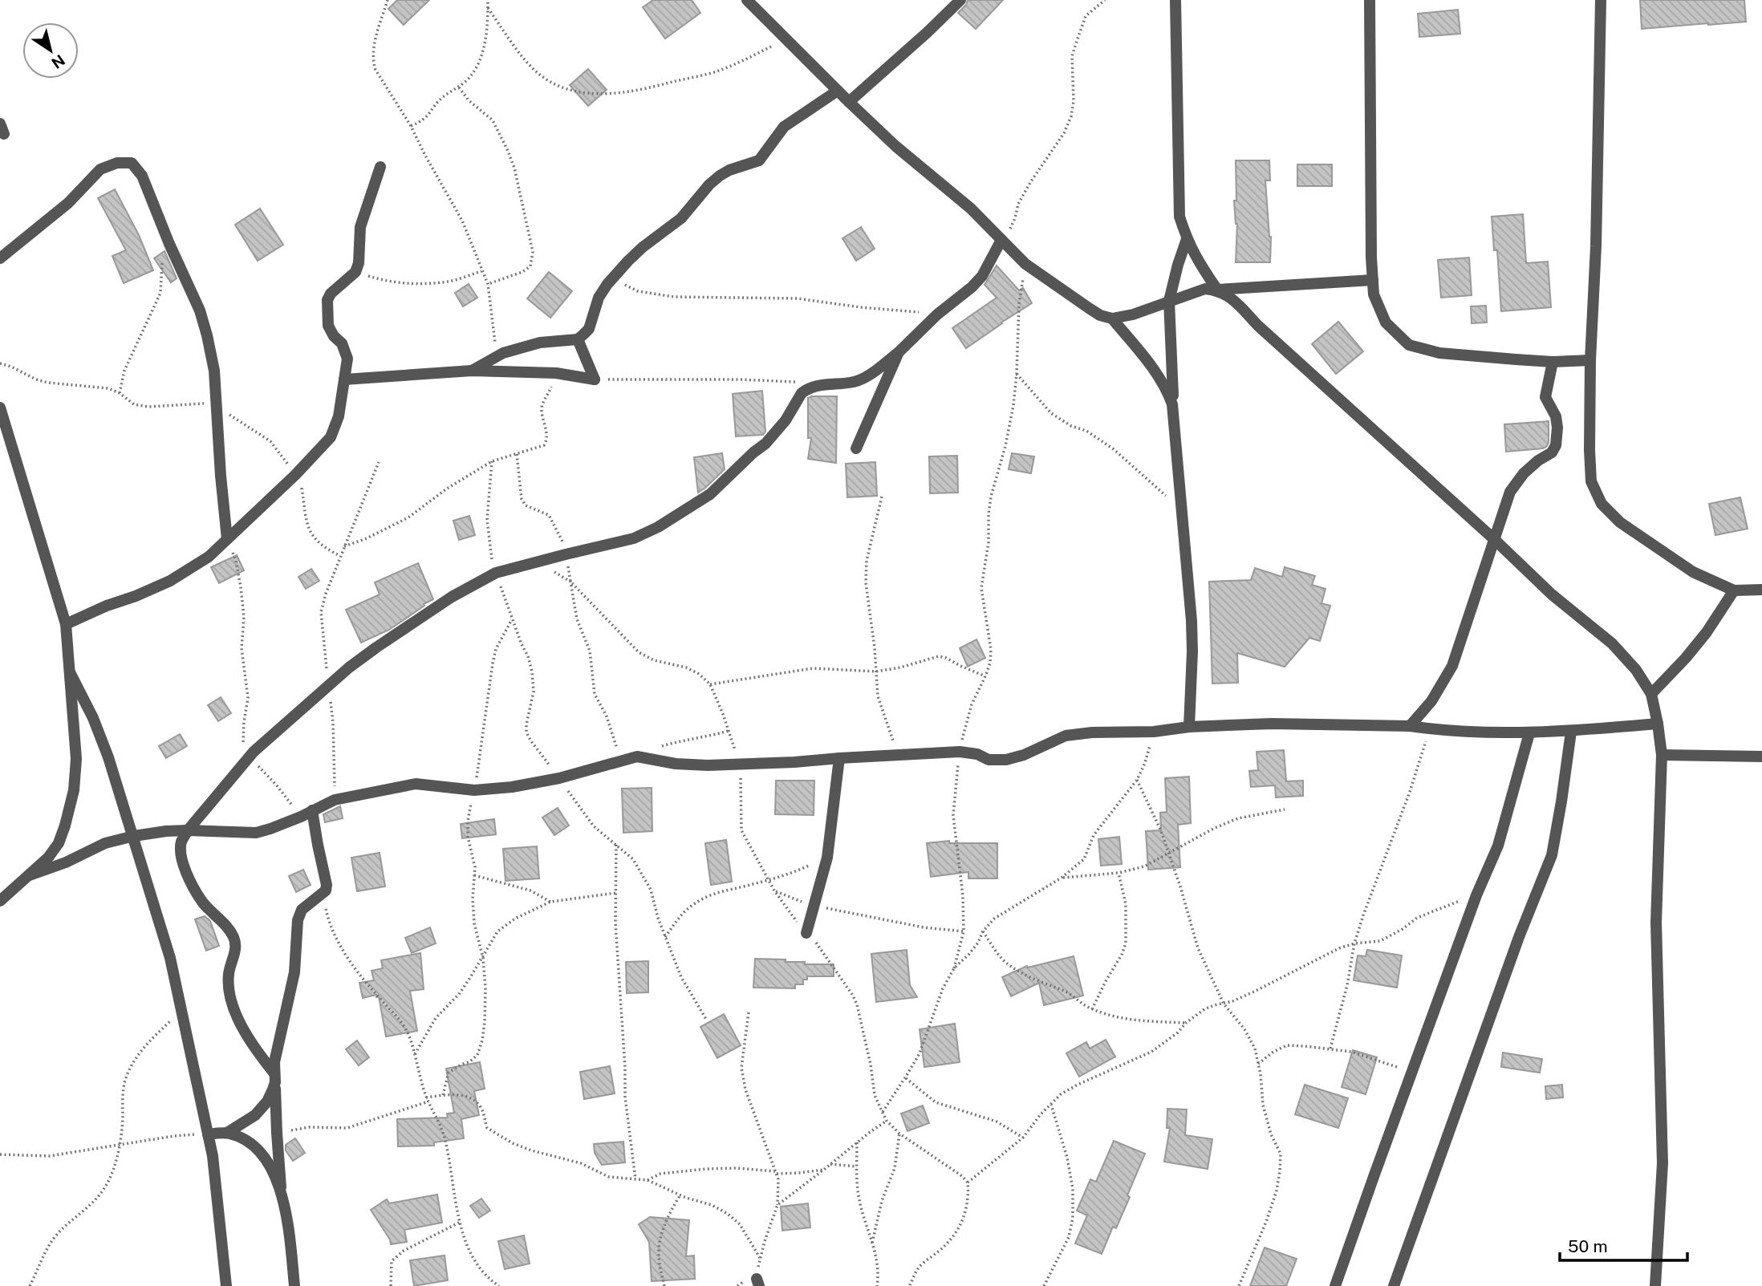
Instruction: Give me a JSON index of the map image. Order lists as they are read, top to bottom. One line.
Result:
{"scale_bar":"50 m","north":"bottom right"}
